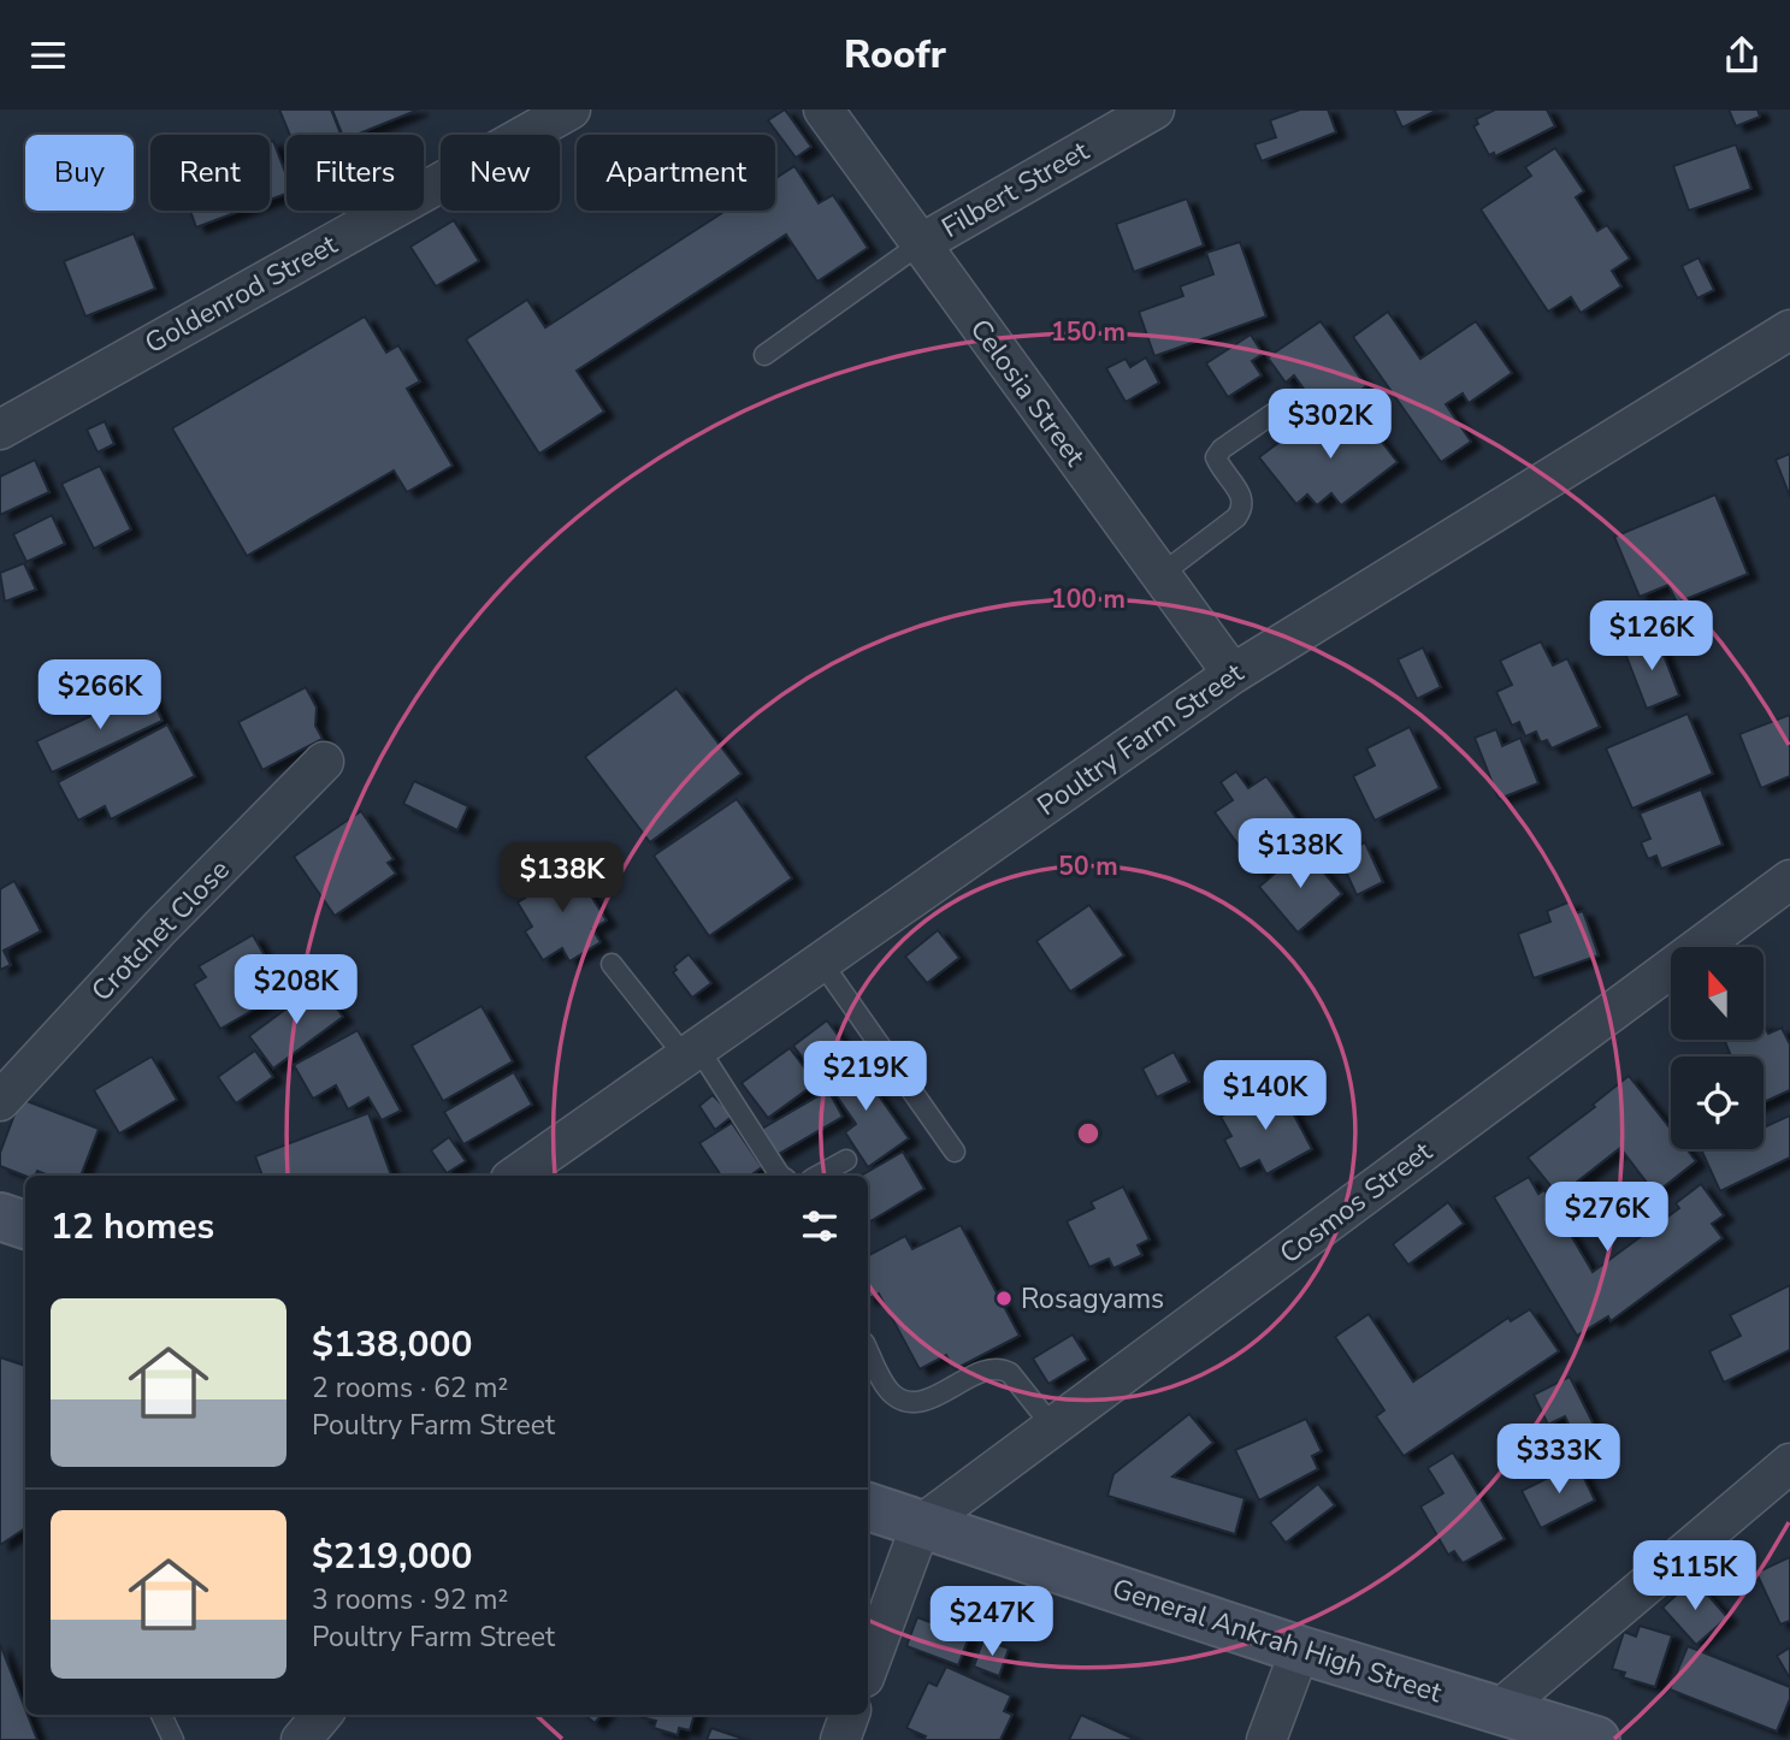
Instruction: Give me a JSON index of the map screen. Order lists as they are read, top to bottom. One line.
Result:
{"streets":{"main road":["General Ankrah High Street"],"street":["Filbert Street","Goldenrod Street","Celosia Street","Poultry Farm Street","Crotchet Close","Cosmos Street"]},"crossings":[["Filbert Street","Celosia Street"],["Celosia Street","Poultry Farm Street"],["Cosmos Street","General Ankrah High Street"]],"places":["Rosagyams"],"north":"top","page":{"header":"Roofr","chip":["Buy","Rent","Filters","New","Apartment"],"price":["$302K","$126K","$266K","$138K","$138K","$208K","$219K","$140K","$276K","$333K","$115K","$247K"],"heading":"12 homes","list":[{"name":"$138,000","note":"2 rooms · 62 m² · Poultry Farm Street"},{"name":"$219,000","note":"3 rooms · 92 m² · Poultry Farm Street"}]},"rings":["150 m","100 m","50 m"]}
